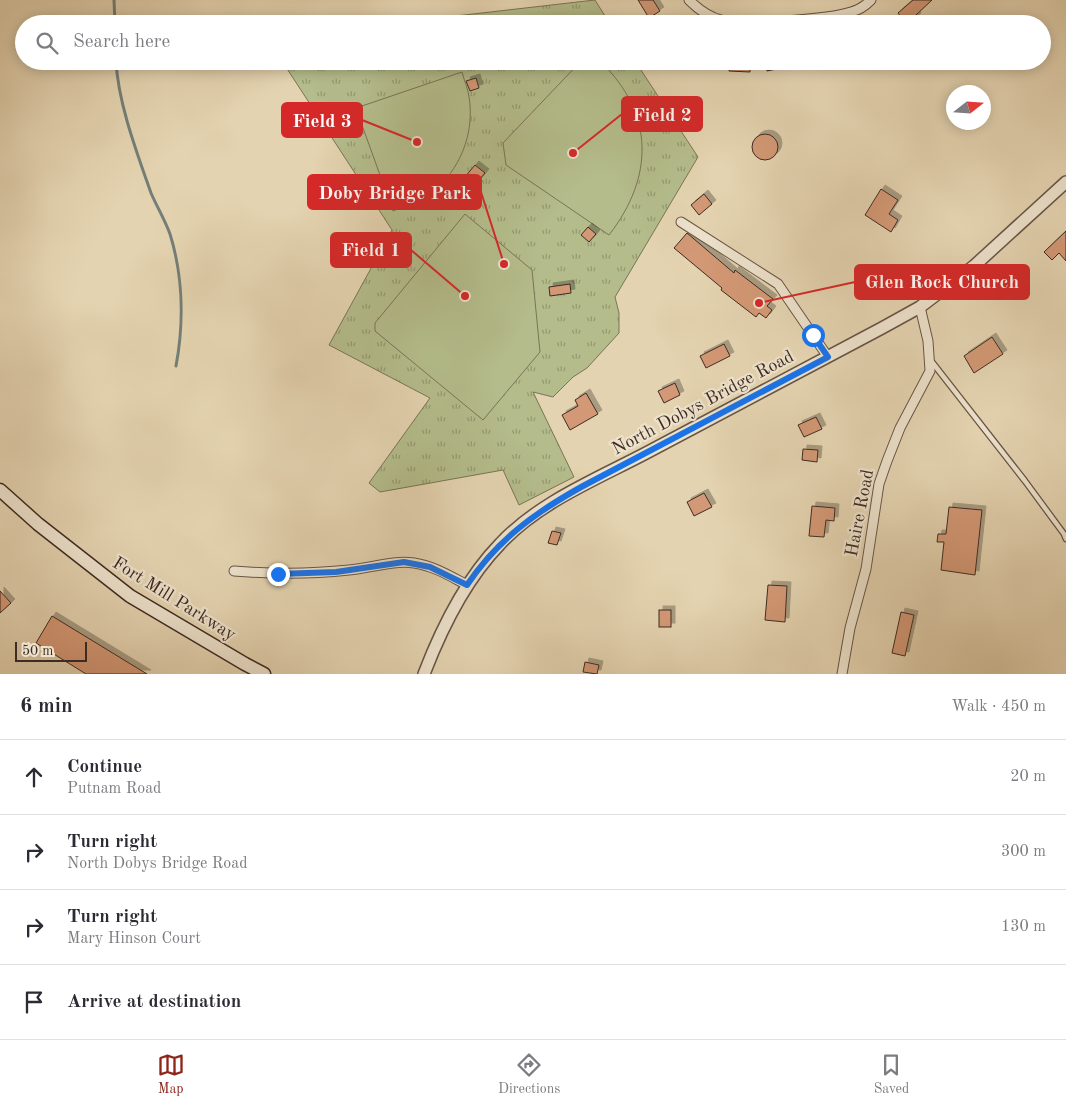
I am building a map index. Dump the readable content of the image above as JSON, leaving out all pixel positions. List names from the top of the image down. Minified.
{"streets":{"main road":["Fort Mill Parkway"],"street":["North Dobys Bridge Road","Haire Road"]},"crossings":[["North Dobys Bridge Road","Haire Road"]],"places":["Field 3","Field 2","Doby Bridge Park","Field 1","Glen Rock Church"],"scale_bar":"50 m","north":"right","page":{"search":"Search here","scale":"50 m","heading":["6 min","Walk · 450 m"],"list":[["Continue","Putnam Road","20 m"],["Turn right","North Dobys Bridge Road","300 m"],["Turn right","Mary Hinson Court","130 m"],"Arrive at destination"],"nav":["Map","Directions","Saved"]}}
